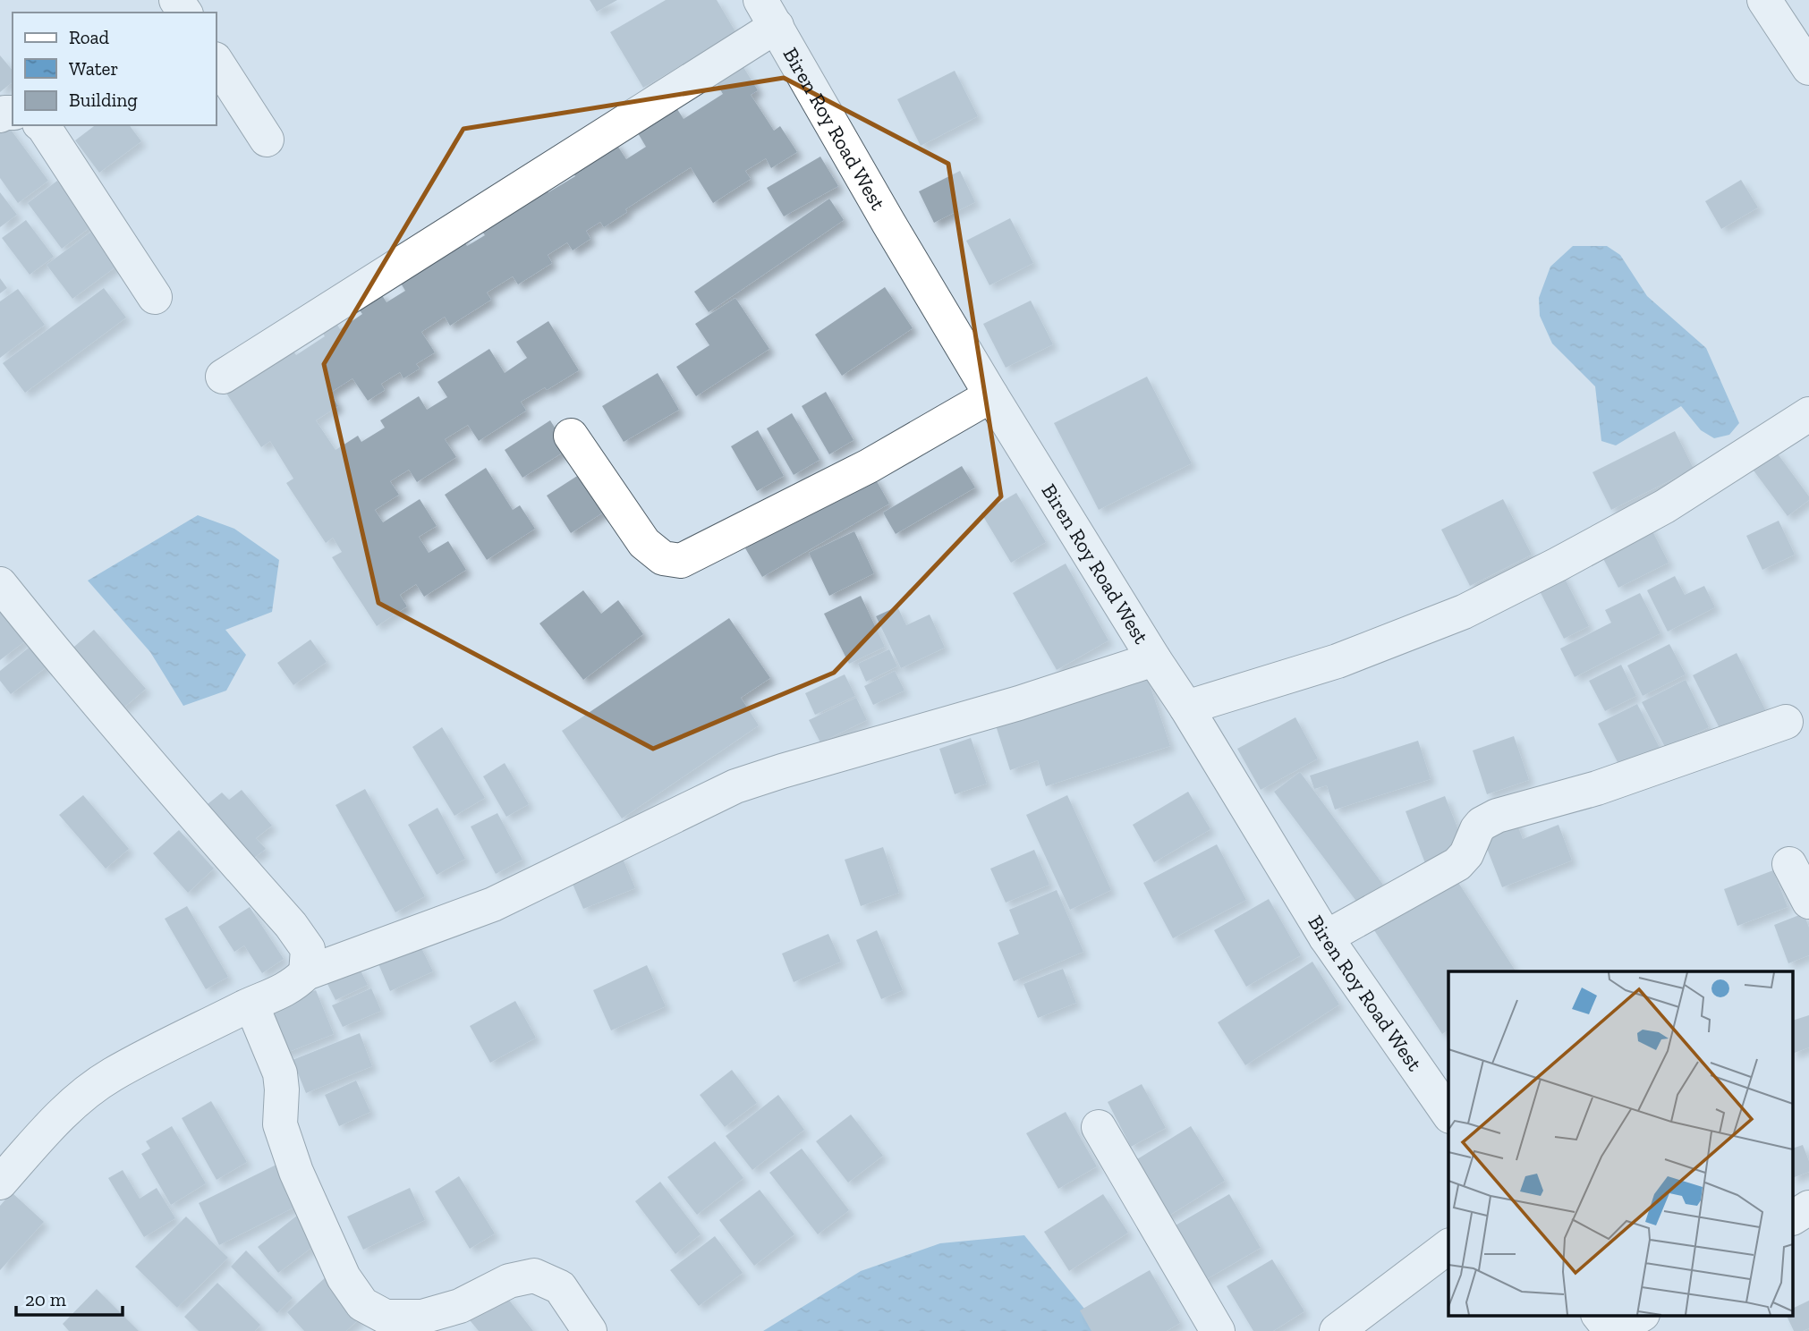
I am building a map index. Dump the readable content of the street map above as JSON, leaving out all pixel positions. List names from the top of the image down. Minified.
{"streets":{"street":["Biren Roy Road West"]},"legend":["Road","Water","Building"],"scale_bar":"20 m"}
